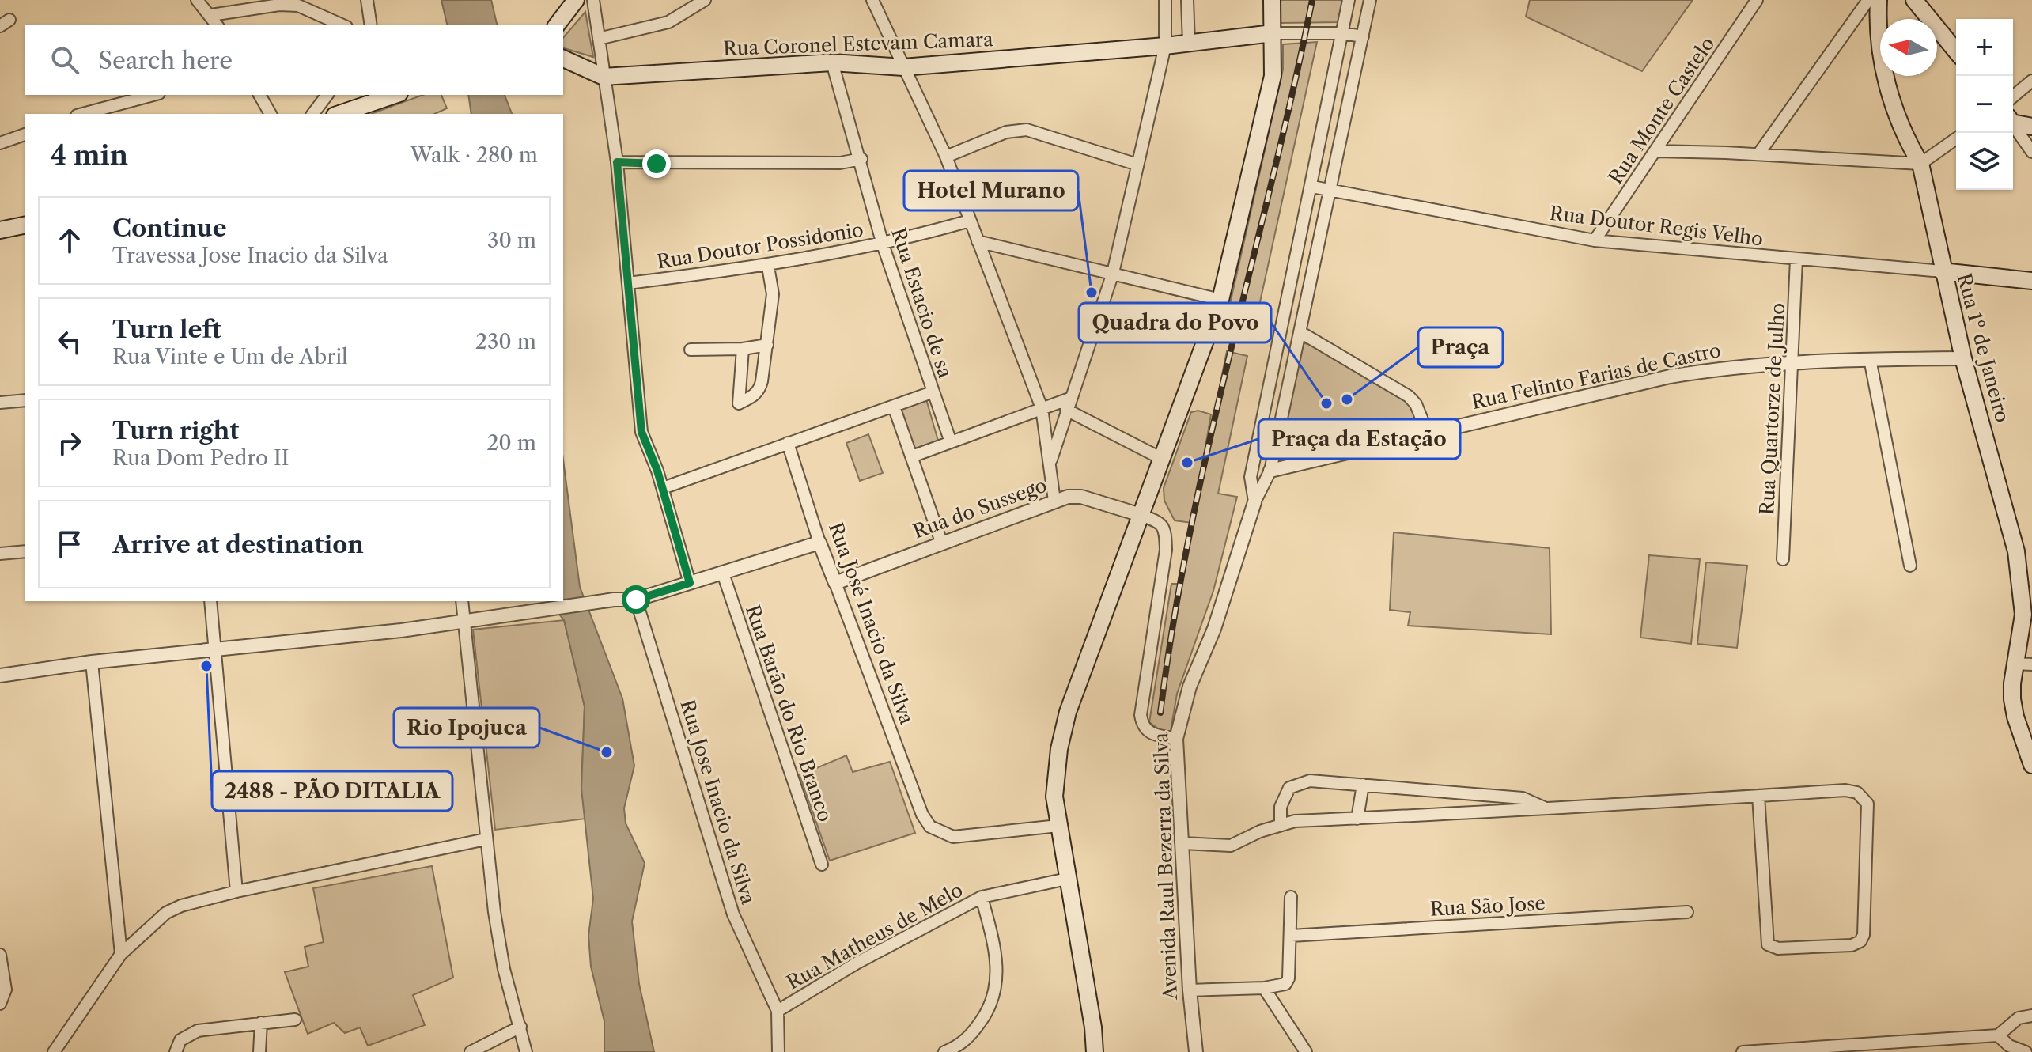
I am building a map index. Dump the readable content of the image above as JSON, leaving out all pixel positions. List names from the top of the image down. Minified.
{"streets":{"main road":["Rua Coronel Estevam Camara","Rua 1º de Janeiro"],"street":["Rua Monte Castelo","Rua Doutor Regis Velho","Rua Doutor Possidonio","Rua Estacio de sa","Rua Felinto Farias de Castro","Rua Quartorze de Julho","Rua do Sussego","Rua José Inacio da Silva","Rua Barão do Rio Branco","Rua Jose Inacio da Silva","Avenida Raul Bezerra da Silva","Rua São Jose","Rua Matheus de Melo"]},"crossings":[["Rua Coronel Estevam Camara","Rua Estacio de sa"],["Rua Monte Castelo","Rua Doutor Regis Velho"],["Rua Doutor Regis Velho","Rua 1º de Janeiro"],["Rua Doutor Regis Velho","Rua Quartorze de Julho"],["Rua Doutor Regis Velho","Avenida Raul Bezerra da Silva"],["Rua Doutor Possidonio","Rua Estacio de sa"],["Rua 1º de Janeiro","Rua Felinto Farias de Castro"],["Rua Felinto Farias de Castro","Rua Quartorze de Julho"],["Rua Felinto Farias de Castro","Avenida Raul Bezerra da Silva"],["Rua do Sussego","Rua José Inacio da Silva"],["Rua Jose Inacio da Silva","Rua Matheus de Melo"]],"places":["Hotel Murano","Praça","Quadra do Povo","Praça da Estação","2488 - PÃO DITALIA","Rio Ipojuca"],"north":"left","page":{"map_buttons":["+","−"],"search":"Search here","heading":["4 min","Walk · 280 m"],"list":[["Continue","Travessa Jose Inacio da Silva","30 m"],["Turn left","Rua Vinte e Um de Abril","230 m"],["Turn right","Rua Dom Pedro II","20 m"],"Arrive at destination"]}}
